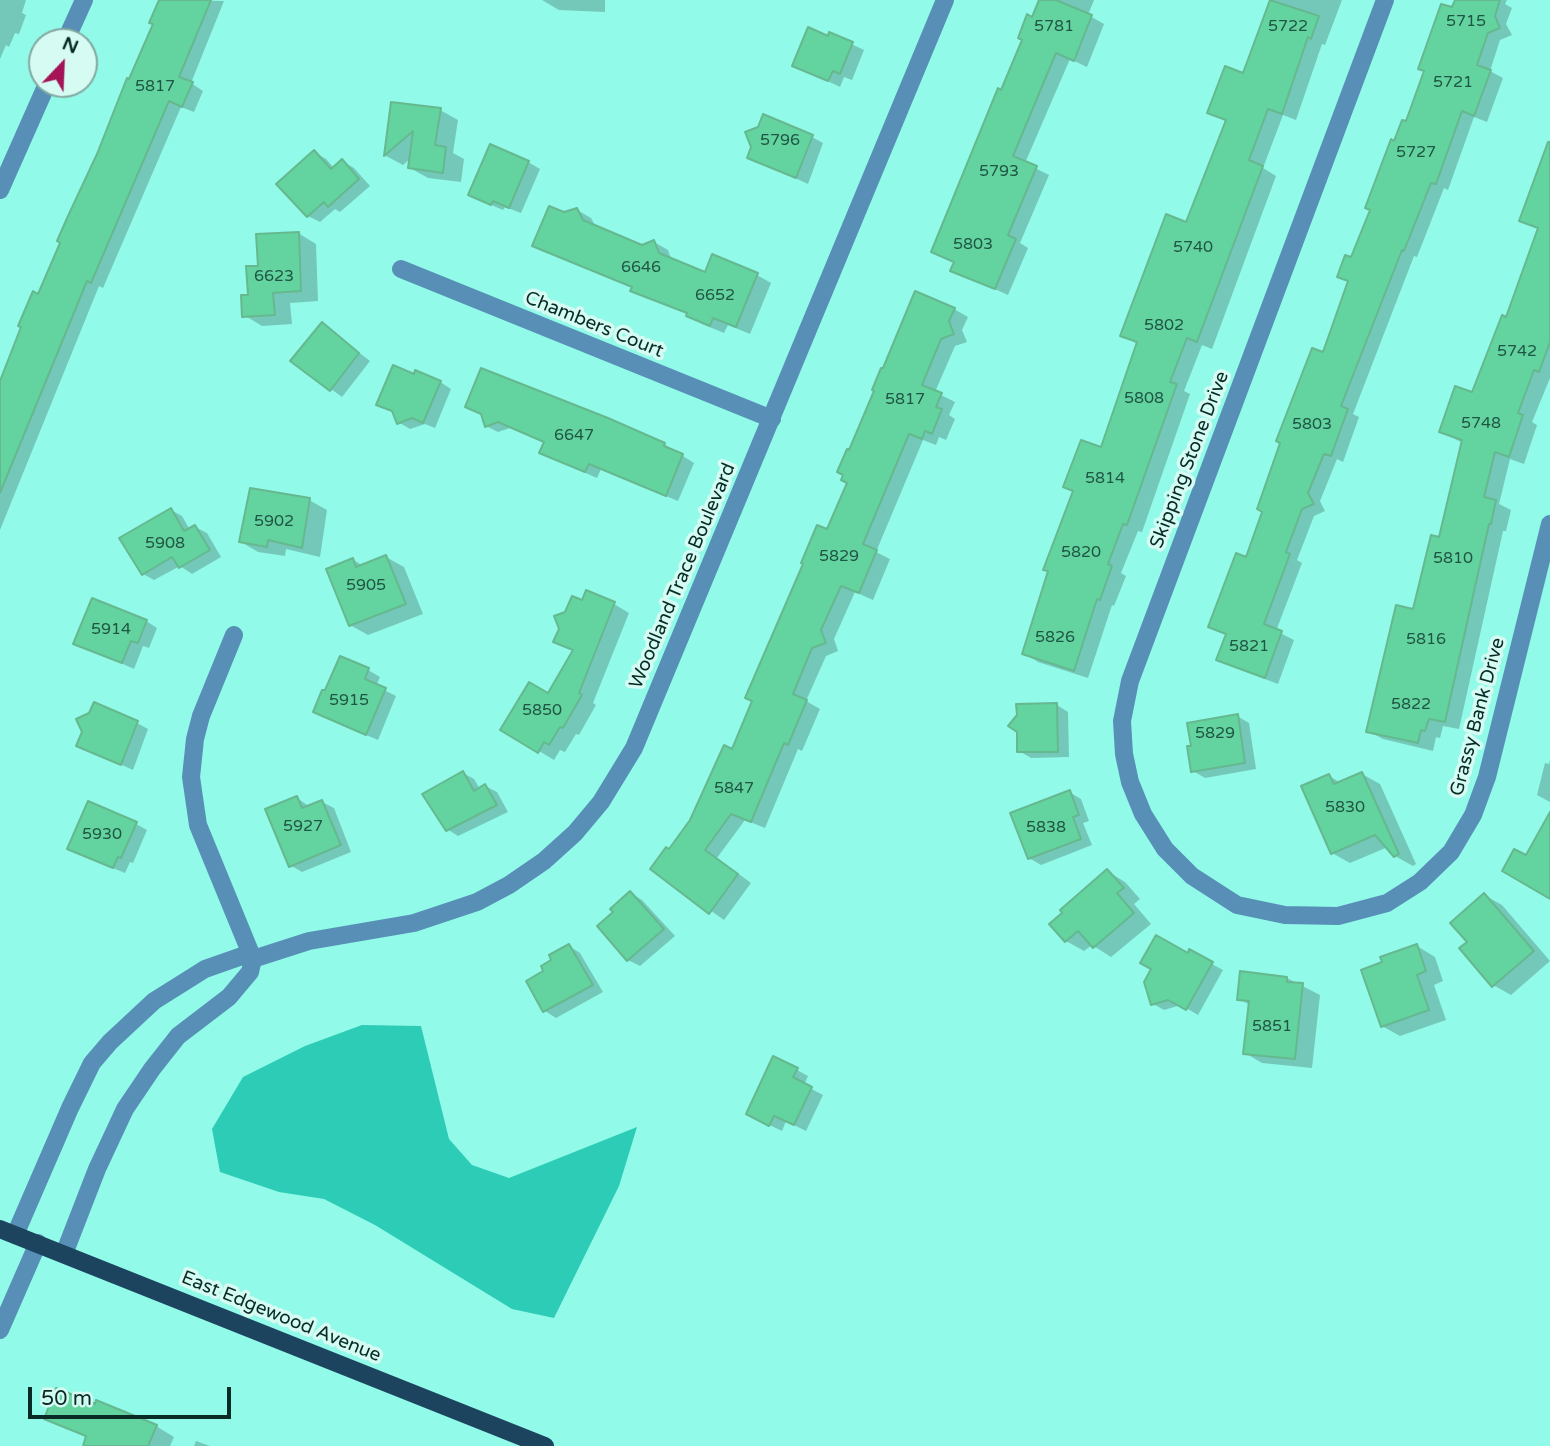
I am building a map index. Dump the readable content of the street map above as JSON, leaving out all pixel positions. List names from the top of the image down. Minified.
{"streets":{"main road":["East Edgewood Avenue"],"street":["Chambers Court","Skipping Stone Drive","Woodland Trace Boulevard","Grassy Bank Drive"]},"crossings":[["Chambers Court","Woodland Trace Boulevard"],["Skipping Stone Drive","Grassy Bank Drive"],["Woodland Trace Boulevard","East Edgewood Avenue"]],"house_numbers":["5715","5781","5722","5721","5817","5796","5727","5793","5803","5740","6646","6623","6652","5802","5742","5808","5817","5748","5803","6647","5814","5902","5908","5820","5829","5810","5905","5914","5826","5816","5821","5915","5822","5850","5829","5847","5830","5927","5838","5930","5851"],"scale_bar":"50 m","north":"top right"}
